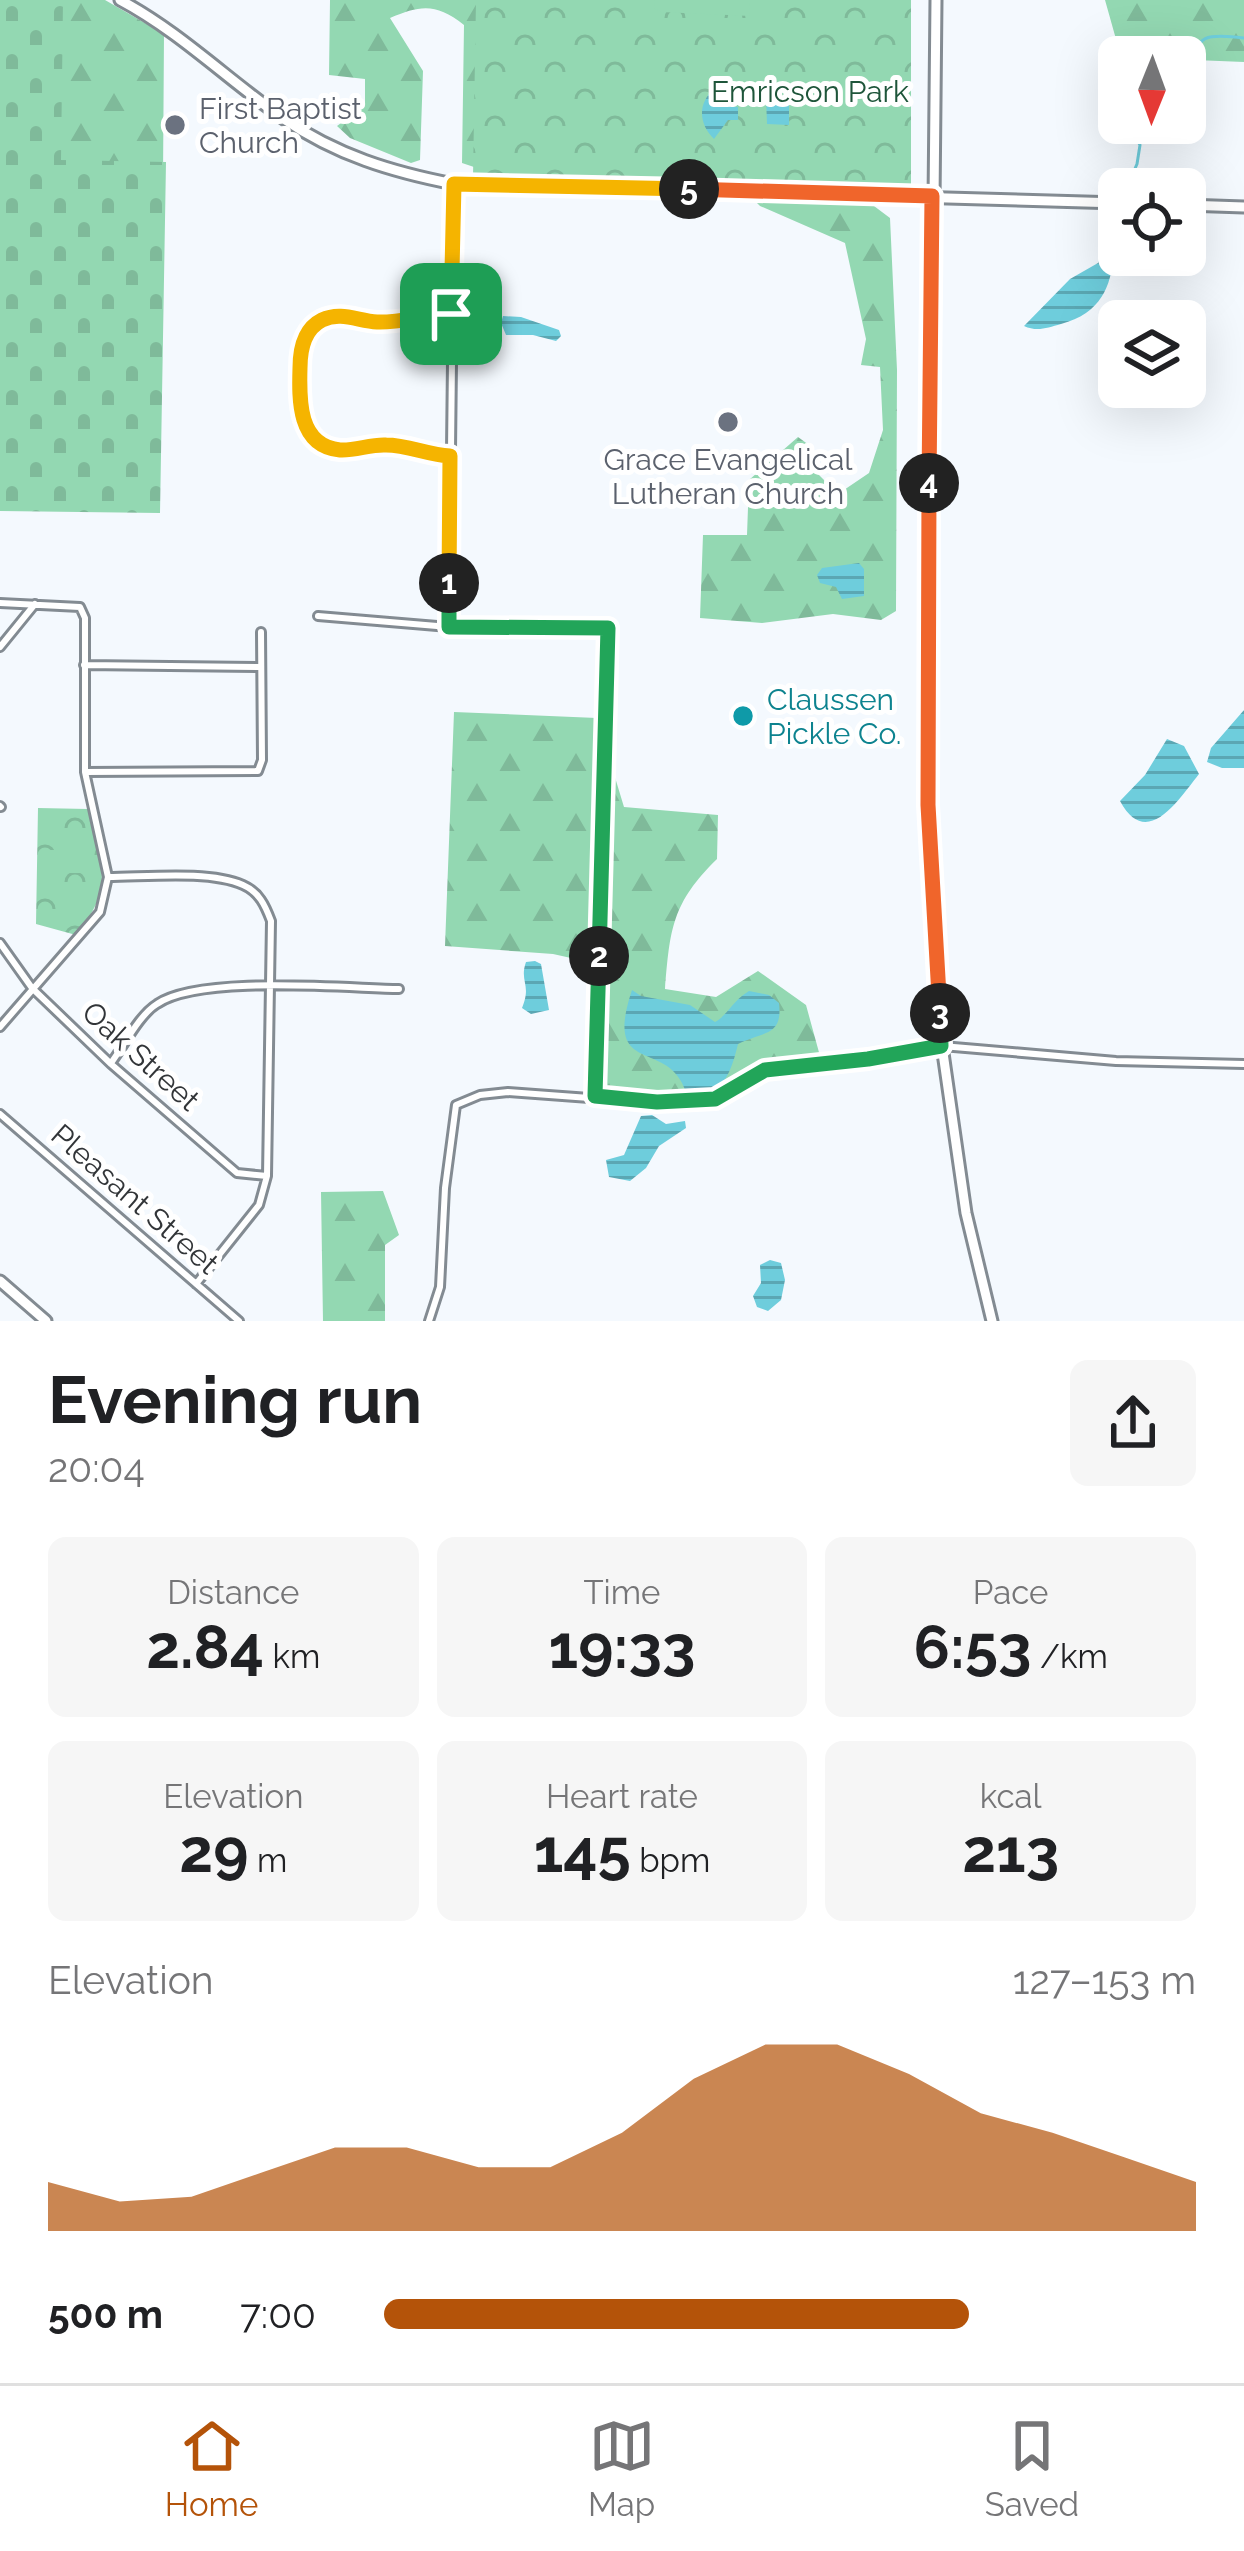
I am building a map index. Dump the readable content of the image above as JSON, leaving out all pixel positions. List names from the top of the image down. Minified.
{"streets":{"street":["Oak Street","Pleasant Street"]},"parks":["Emricson Park"],"places":["First Baptist Church","Grace Evangelical Lutheran Church","Claussen Pickle Co."],"north":"bottom","page":{"pins":["5","4","1","2","3"],"heading":["Evening run","20:04"],"stats":[["Distance","2.84 km"],["Time","19:33"],["Pace","6:53 /km"],["Elevation","29 m"],["Heart rate","145 bpm"],["kcal","213"]],"chart":["Elevation","127–153 m"],"list":[{"name":"500 m","note":"7:00"}],"tabs":["Home","Map","Saved"]}}
